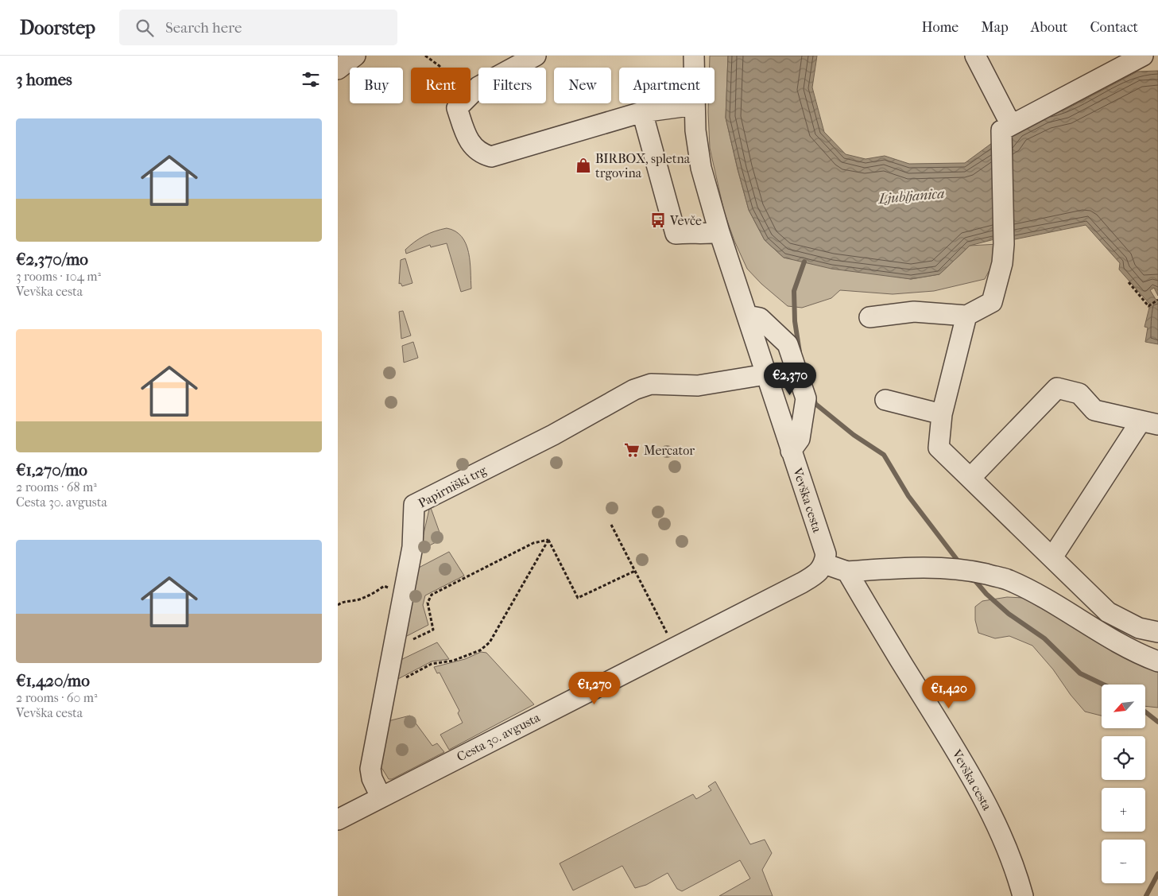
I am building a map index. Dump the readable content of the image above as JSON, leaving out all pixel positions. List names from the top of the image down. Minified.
{"streets":{"street":["Papirniški trg","Vevška cesta","Cesta 30. avgusta"]},"crossings":[["Papirniški trg","Vevška cesta"],["Papirniški trg","Cesta 30. avgusta"],["Vevška cesta","Cesta 30. avgusta"]],"water":["Ljubljanica"],"places":{"shop":["BIRBOX, spletna trgovina"],"bus stop":["Vevče"],"supermarket":["Mercator"]},"north":"bottom left","page":{"header":"Doorstep","search":"Search here","nav":["Home","Map","About","Contact"],"heading":"3 homes","chip":["Buy","Rent","Filters","New","Apartment"],"list":[{"name":"€2,370/mo","note":"3 rooms · 104 m² · Vevška cesta"},{"name":"€1,270/mo","note":"2 rooms · 68 m² · Cesta 30. avgusta"},{"name":"€1,420/mo","note":"2 rooms · 60 m² · Vevška cesta"}],"price":["€2,370","€1,270","€1,420"],"map_buttons":["+","−"]}}
